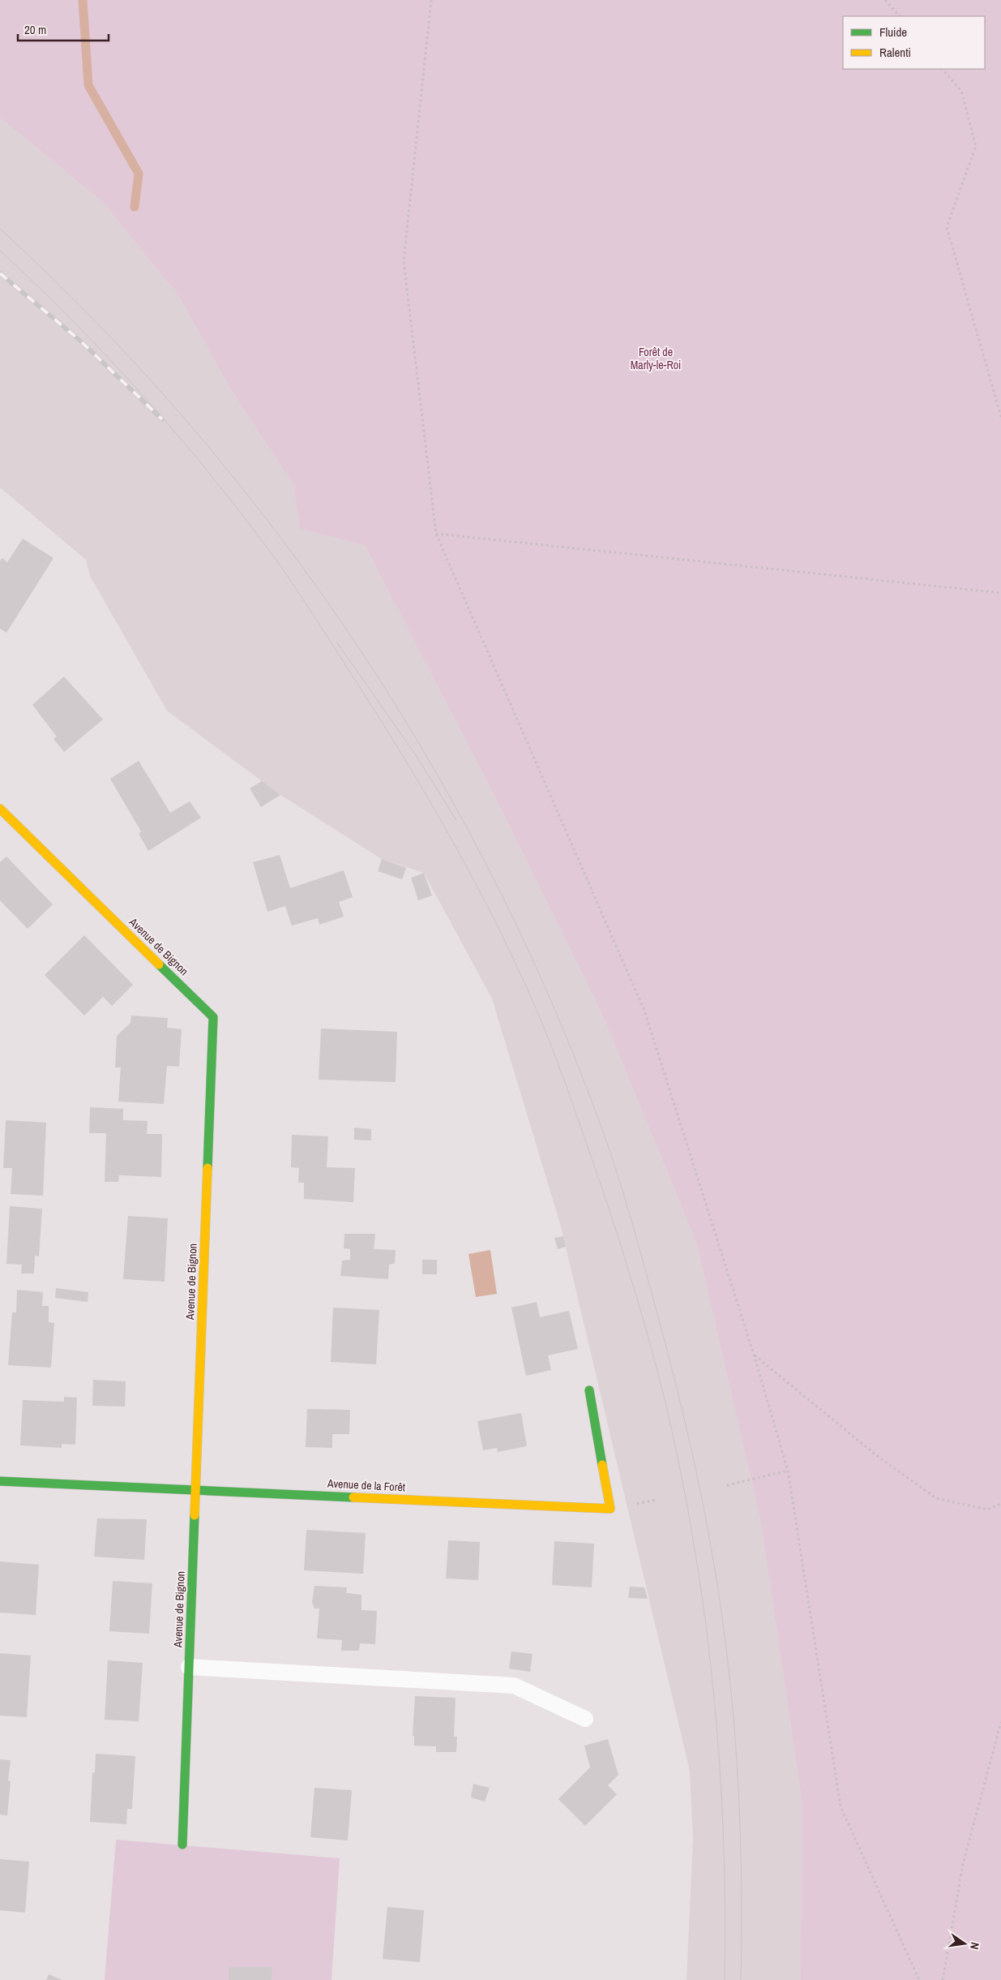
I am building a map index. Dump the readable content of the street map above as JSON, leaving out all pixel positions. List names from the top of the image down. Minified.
{"streets":{"street":["Avenue de Bignon","Avenue de la Forêt"]},"crossings":[["Avenue de Bignon","Avenue de la Forêt"]],"parks":["Forêt de Marly-le-Roi"],"legend":["Fluide","Ralenti"],"scale_bar":"20 m","north":"right"}
